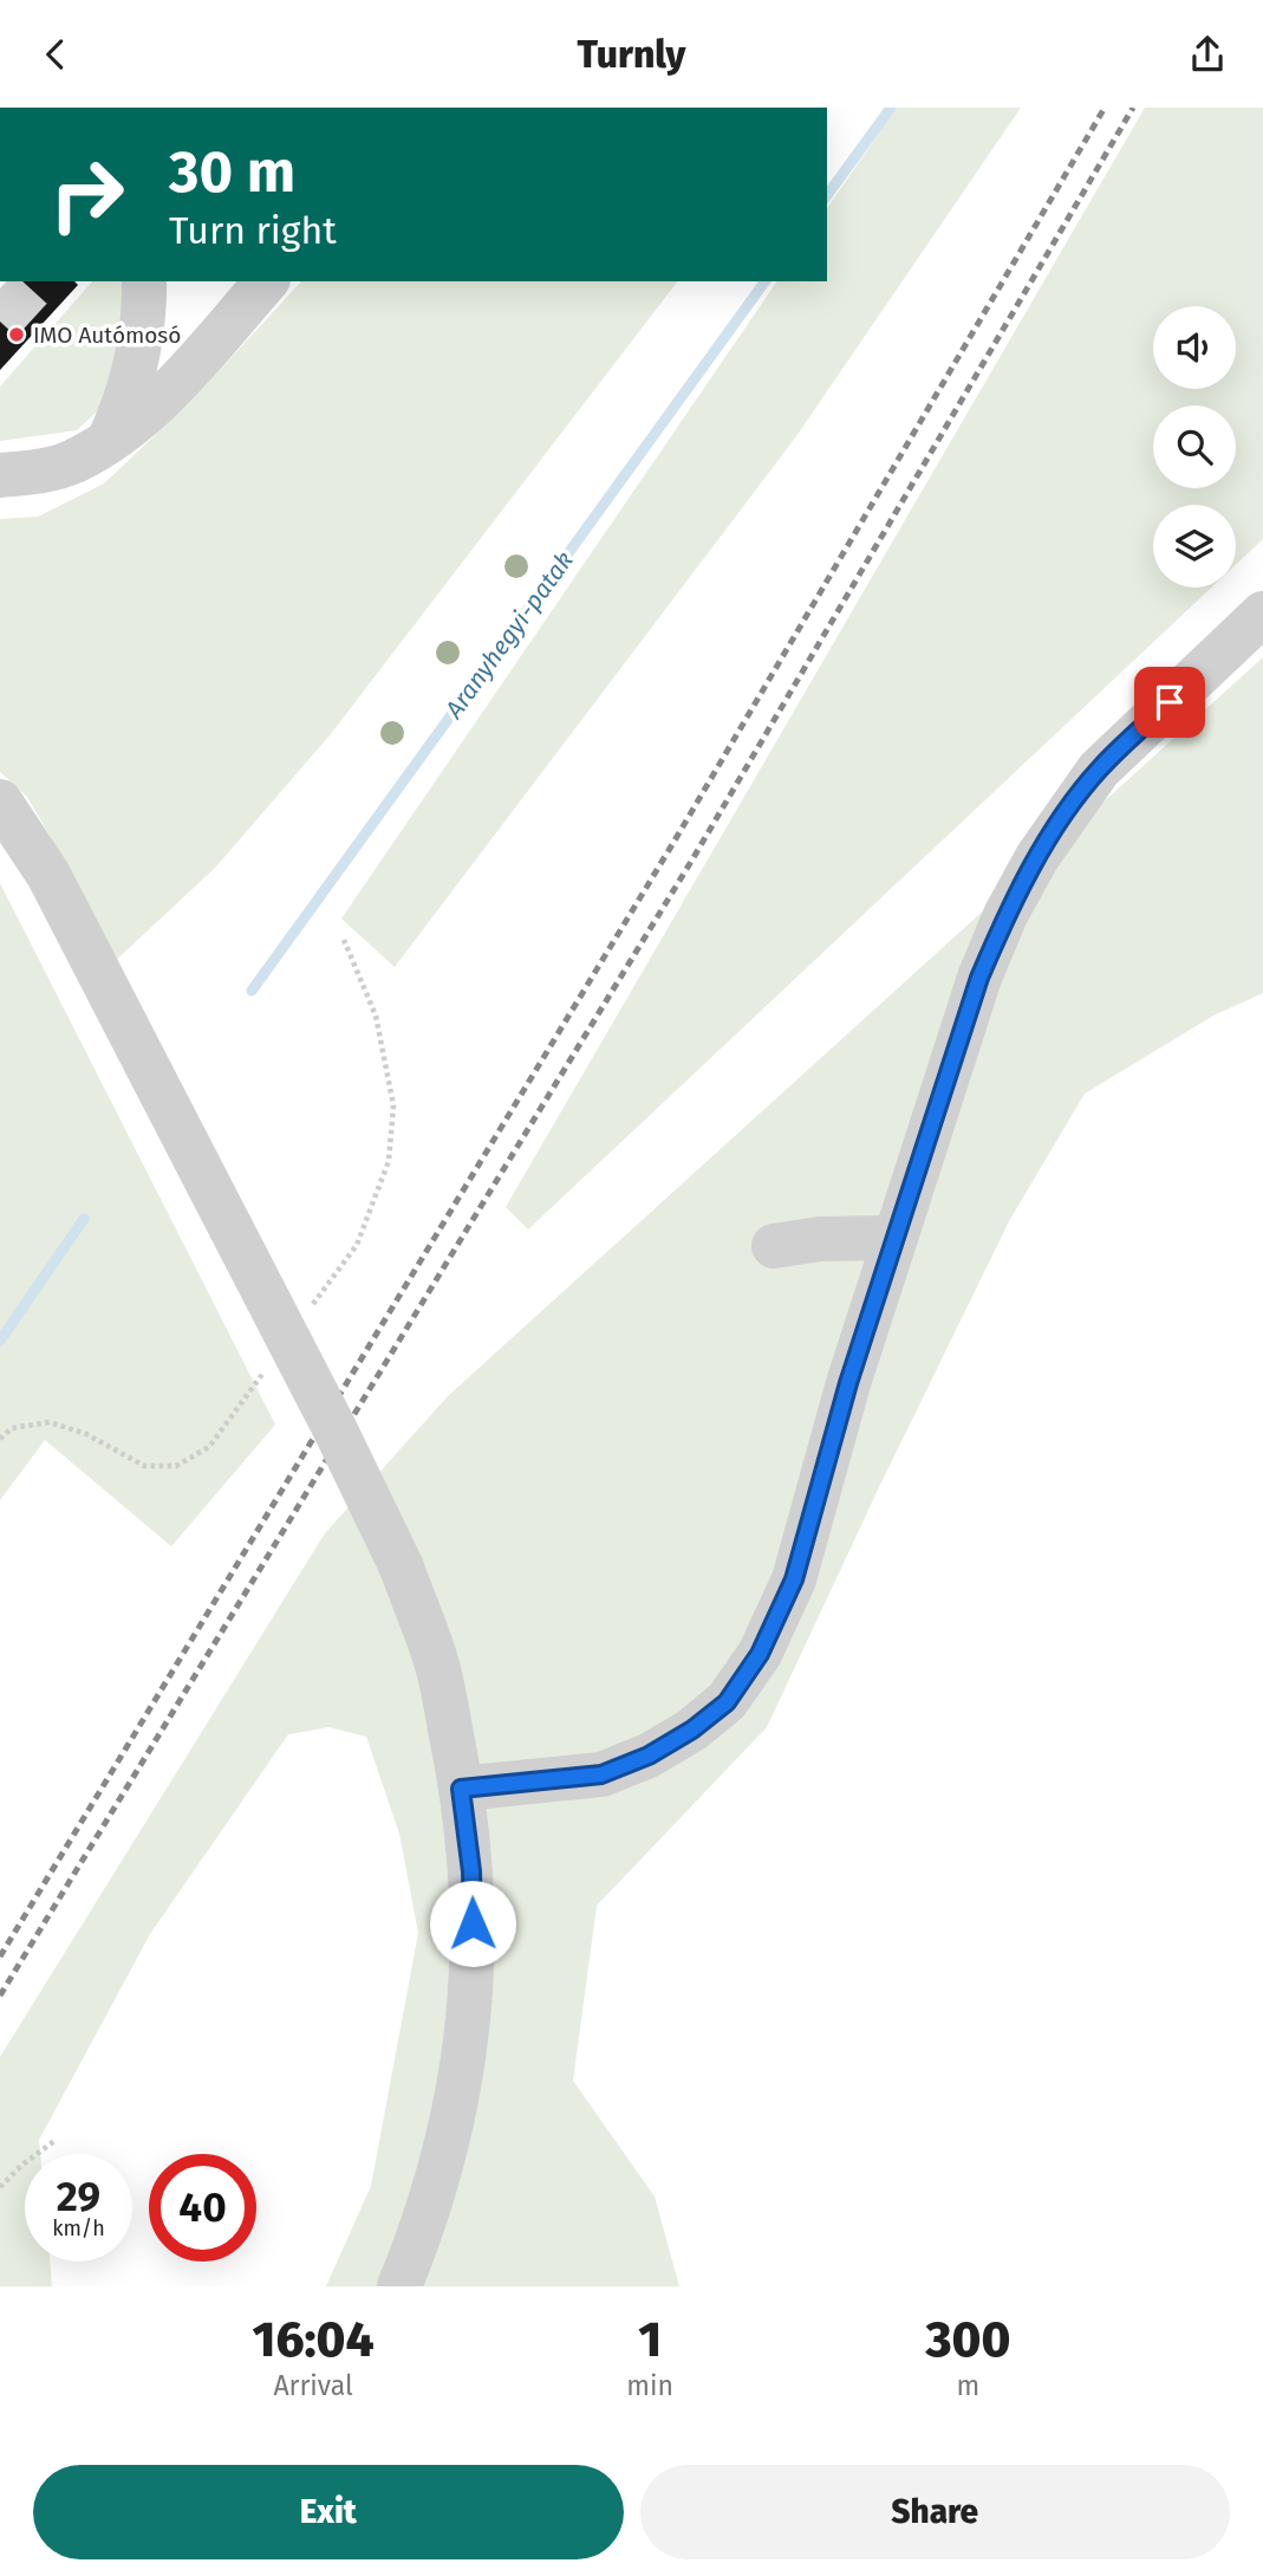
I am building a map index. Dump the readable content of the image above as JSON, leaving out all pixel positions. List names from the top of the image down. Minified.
{"water":["Aranyhegyi-patak"],"places":["IMO Autómosó"],"page":{"header":"Turnly","turn":["30 m","Turn right"],"speed":"29 km/h","limit":"40","eta":["16:04","Arrival","1","min","300","m"],"buttons":["Exit","Share"]}}
